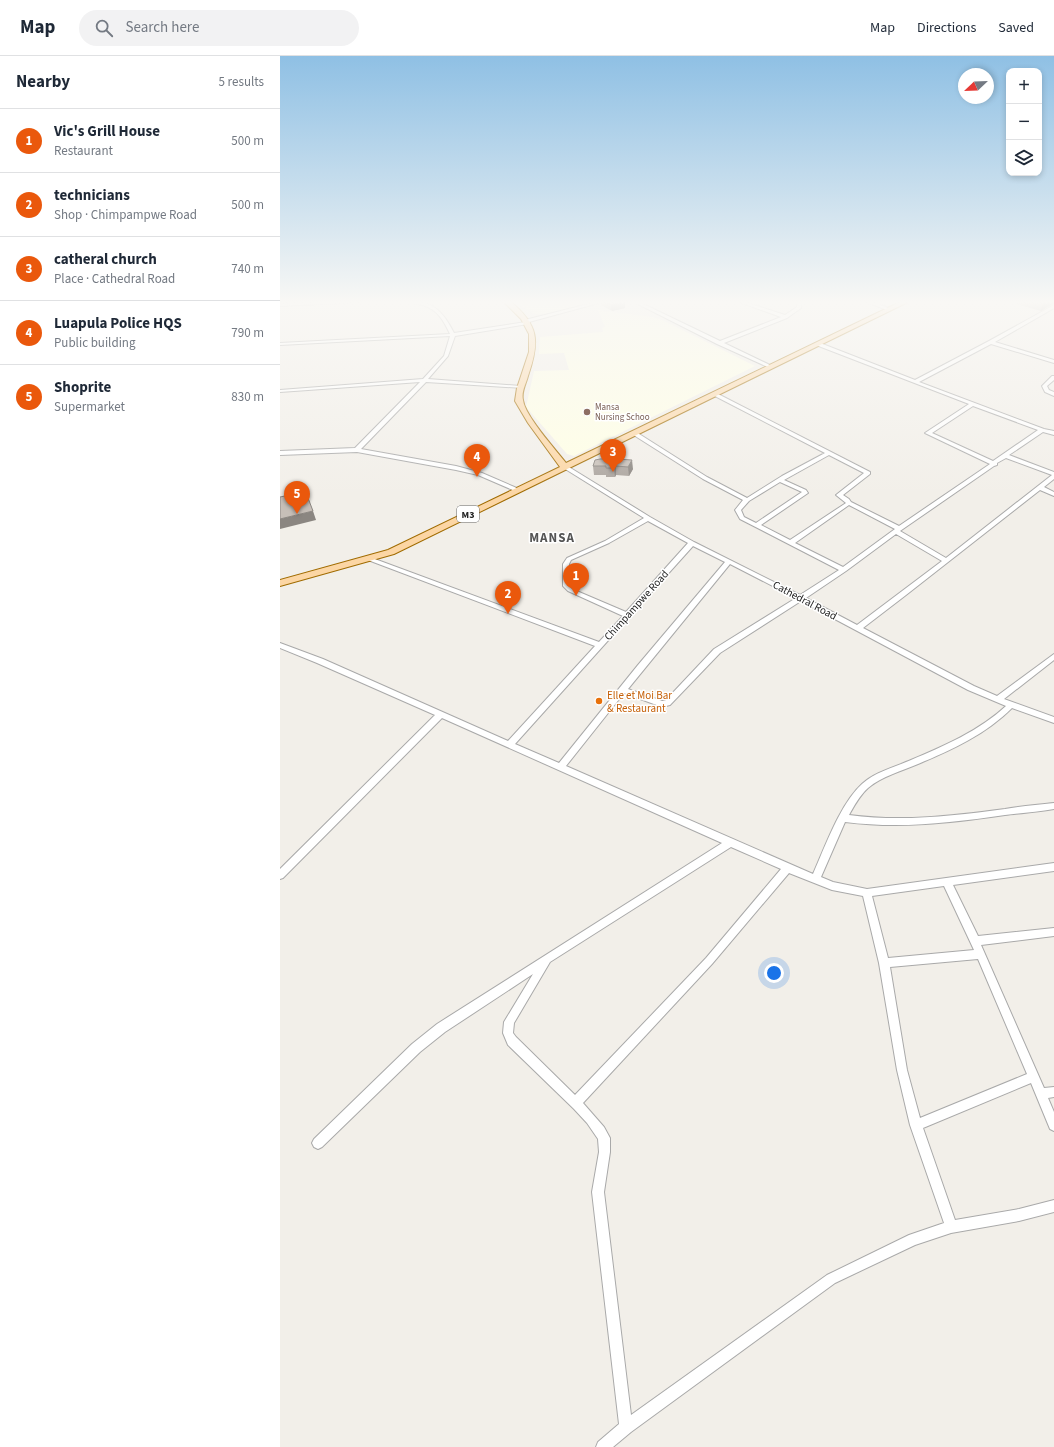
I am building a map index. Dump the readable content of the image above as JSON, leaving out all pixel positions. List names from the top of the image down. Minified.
{"streets":{"main road":["M3"],"street":["Cathedral Road","Chimpampwe Road"]},"crossings":[["M3","Cathedral Road"],["M3","Chimpampwe Road"],["Cathedral Road","Chimpampwe Road"]],"districts":["MANSA"],"places":["Mansa Nursing Schoo","Elle et Moi Bar & Restaurant"],"north":"bottom left","page":{"header":"Map","search":"Search here","nav":["Map","Directions","Saved"],"heading":["Nearby","5 results"],"map_buttons":["+","−"],"list":[{"mark":"1","name":"Vic's Grill House","note":"Restaurant","value":"500 m"},{"mark":"2","name":"technicians","note":"Shop · Chimpampwe Road","value":"500 m"},{"mark":"3","name":"catheral church","note":"Place · Cathedral Road","value":"740 m"},{"mark":"4","name":"Luapula Police HQS","note":"Public building","value":"790 m"},{"mark":"5","name":"Shoprite","note":"Supermarket","value":"830 m"}],"pins":["3","4","5","1","2"]}}
